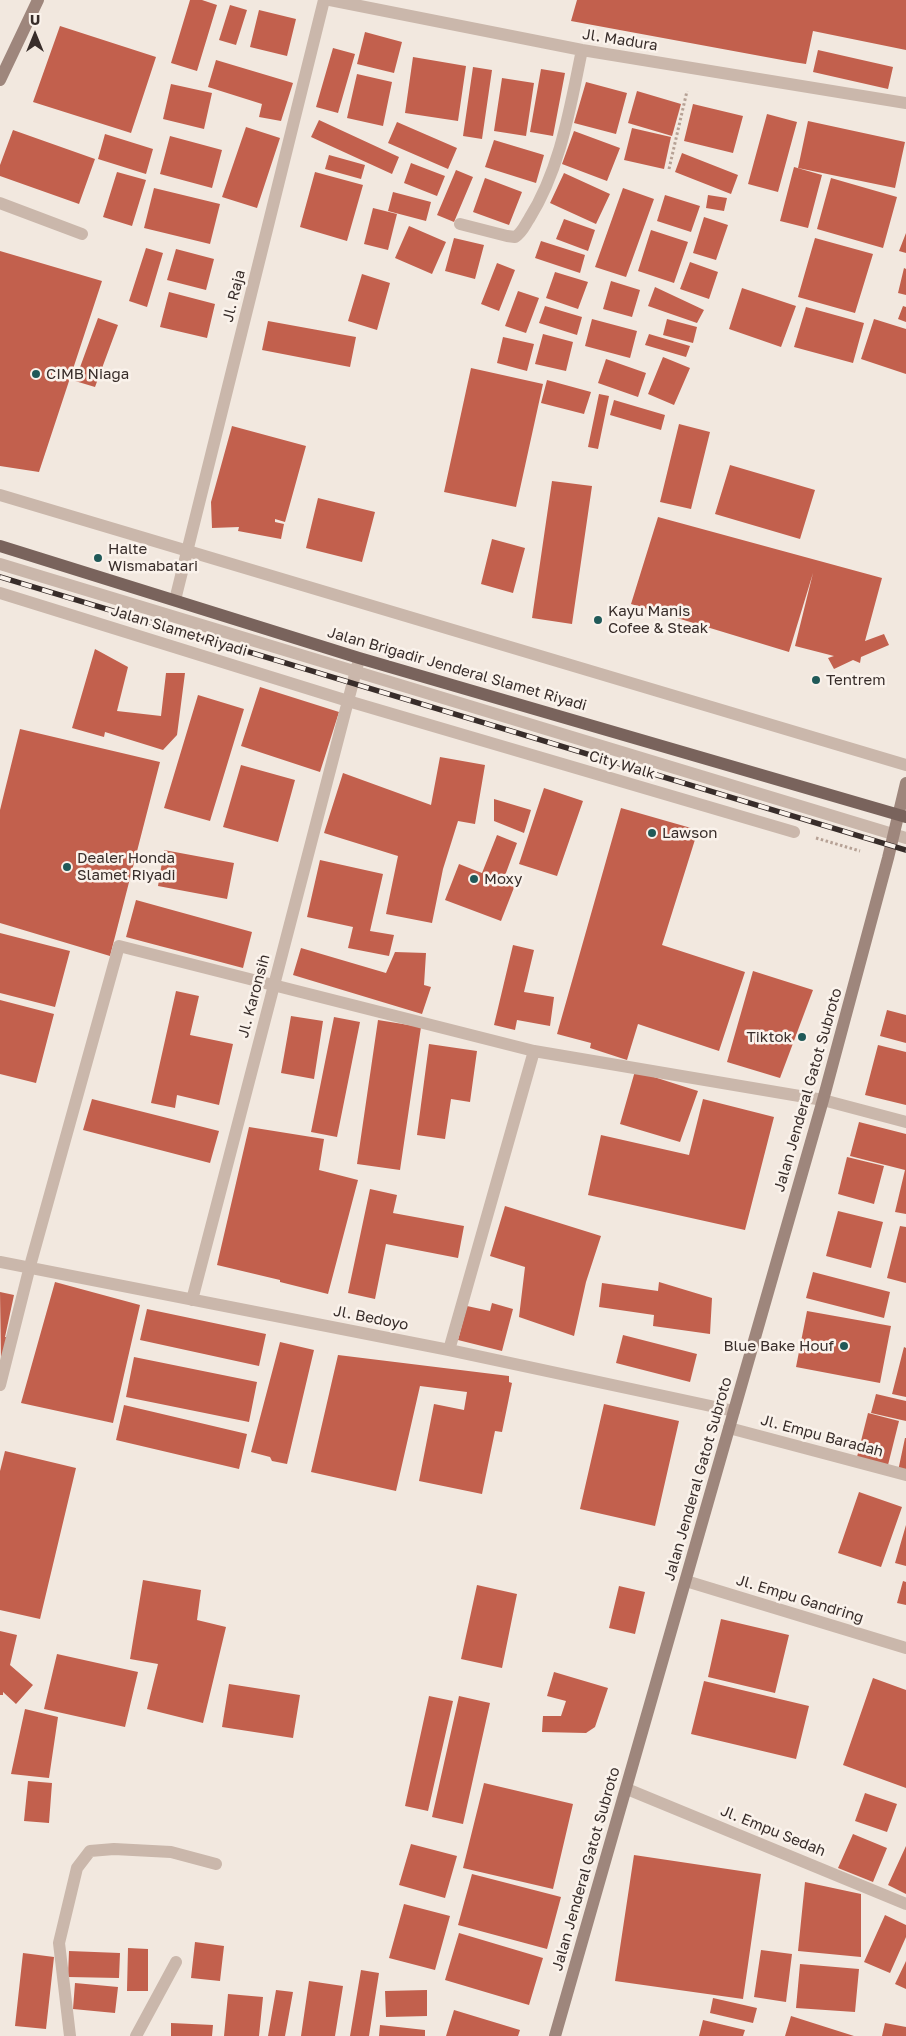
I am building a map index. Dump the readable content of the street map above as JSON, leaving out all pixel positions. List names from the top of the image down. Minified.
{"streets":{"main road":["Jalan Brigadir Jenderal Slamet Riyadi","Jalan Jenderal Gatot Subroto"],"street":["Jl. Madura","Jl. Raja","Jalan Slamet Riyadi","City Walk","Jl. Karonsih","Jl. Bedoyo","Jl. Empu Baradah","Jl. Empu Gandring","Jl. Empu Sedah"]},"crossings":[["Jl. Raja","Jalan Brigadir Jenderal Slamet Riyadi"],["Jalan Slamet Riyadi","City Walk"],["Jalan Slamet Riyadi","Jl. Karonsih"],["Jalan Brigadir Jenderal Slamet Riyadi","Jl. Karonsih"],["Jalan Brigadir Jenderal Slamet Riyadi","Jalan Jenderal Gatot Subroto"],["City Walk","Jl. Karonsih"],["Jl. Karonsih","Jl. Bedoyo"],["Jalan Jenderal Gatot Subroto","Jl. Bedoyo"],["Jalan Jenderal Gatot Subroto","Jl. Empu Baradah"],["Jalan Jenderal Gatot Subroto","Jl. Empu Gandring"],["Jalan Jenderal Gatot Subroto","Jl. Empu Sedah"]],"places":["CIMB Niaga","Halte Wismabatari","Kayu Manis Cofee & Steak","Tentrem","Lawson","Dealer Honda Slamet Riyadi","Moxy","Tiktok","Blue Bake Houf"],"north":"top"}
